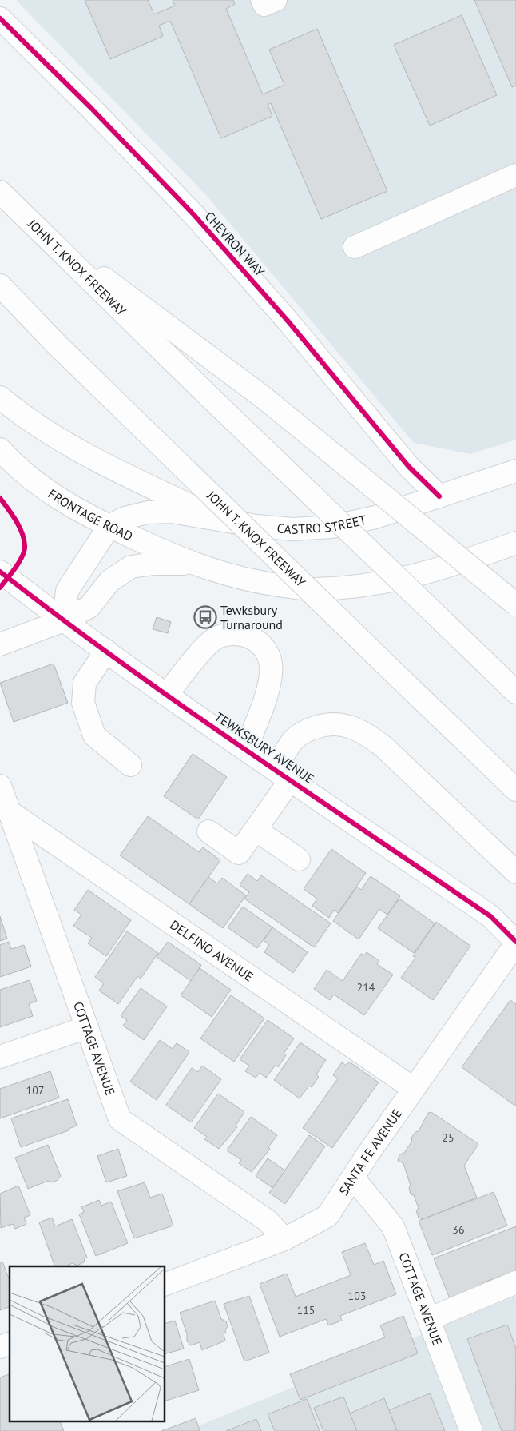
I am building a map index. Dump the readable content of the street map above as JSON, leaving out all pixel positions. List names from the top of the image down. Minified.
{"streets":{"main road":["CHEVRON WAY","JOHN T. KNOX FREEWAY","FRONTAGE ROAD","CASTRO STREET","TEWKSBURY AVENUE","DELFINO AVENUE","COTTAGE AVENUE","SANTA FE AVENUE"]},"crossings":[["CHEVRON WAY","CASTRO STREET"],["FRONTAGE ROAD","CASTRO STREET"],["TEWKSBURY AVENUE","SANTA FE AVENUE"],["DELFINO AVENUE","COTTAGE AVENUE"],["DELFINO AVENUE","SANTA FE AVENUE"],["COTTAGE AVENUE","SANTA FE AVENUE"]],"places":{"bus stop":["Tewksbury Turnaround"]},"house_numbers":["214","107","25","36","103","115"]}
